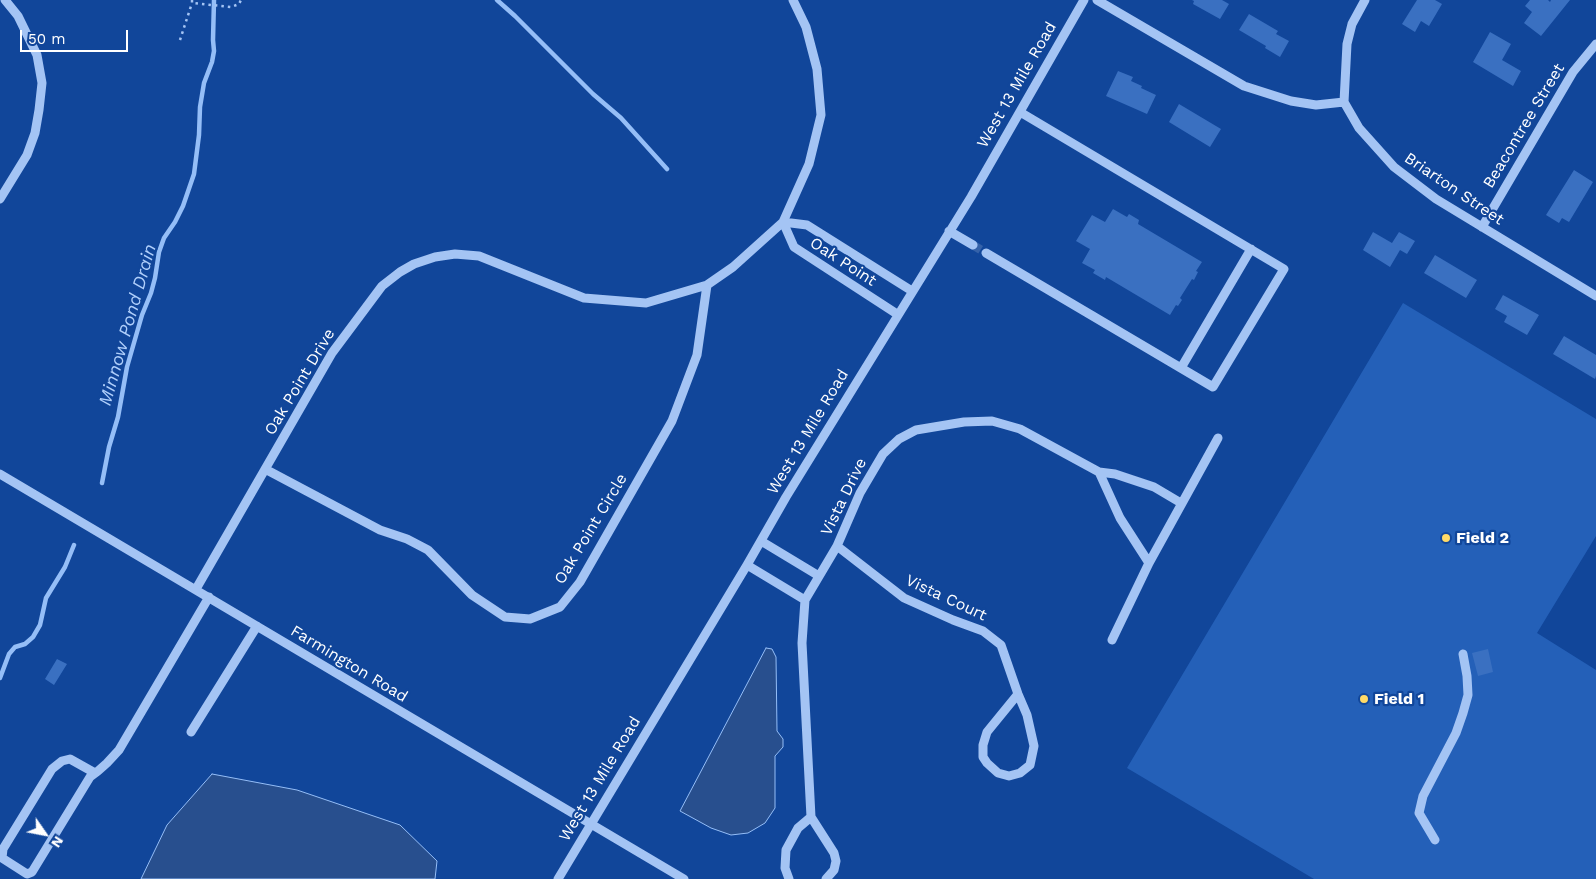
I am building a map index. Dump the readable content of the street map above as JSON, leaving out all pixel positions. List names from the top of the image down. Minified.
{"streets":{"street":["West 13 Mile Road","Beacontree Street","Briarton Street","Oak Point","Oak Point Drive","Vista Drive","Oak Point Circle","Vista Court","Farmington Road"]},"crossings":[["West 13 Mile Road","Oak Point"],["West 13 Mile Road","Farmington Road"],["Beacontree Street","Briarton Street"],["Oak Point","Oak Point Drive"],["Oak Point Drive","Oak Point Circle"],["Oak Point Drive","Farmington Road"],["Vista Drive","Vista Court"]],"water":["Minnow Pond Drain"],"places":["Field 2","Field 1"],"scale_bar":"50 m","north":"bottom right"}
